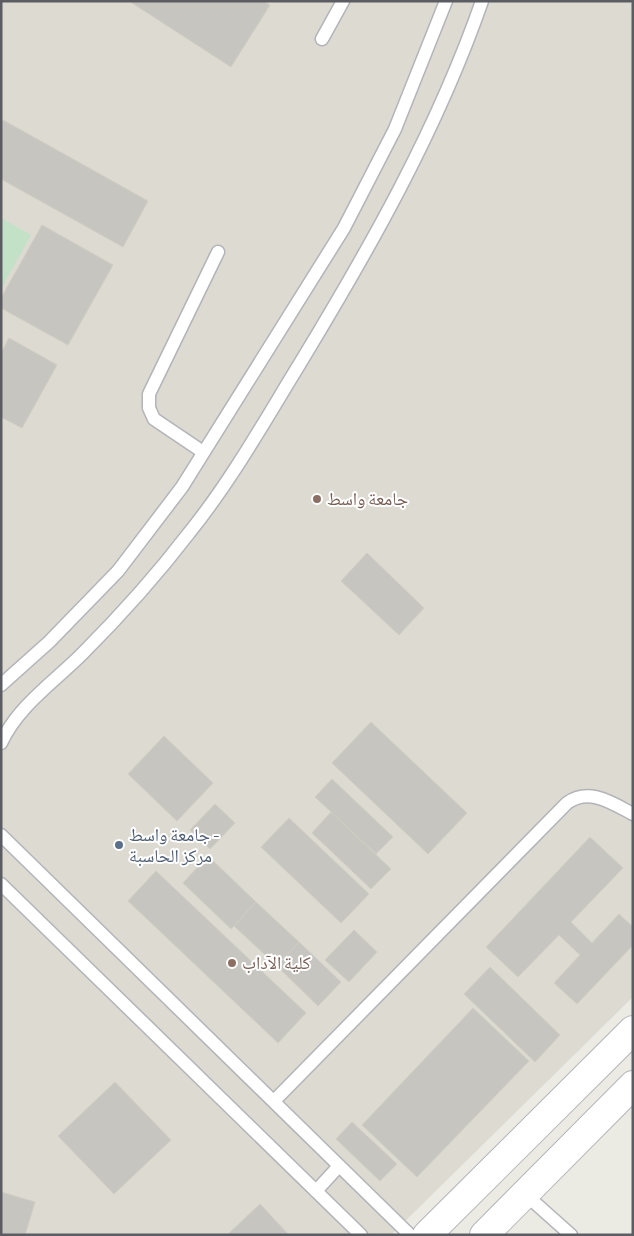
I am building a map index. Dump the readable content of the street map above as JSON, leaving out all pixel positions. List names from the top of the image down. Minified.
{"places":["جامعة واسط","جامعة واسط - مركز الحاسبة","كلية الآداب"]}
